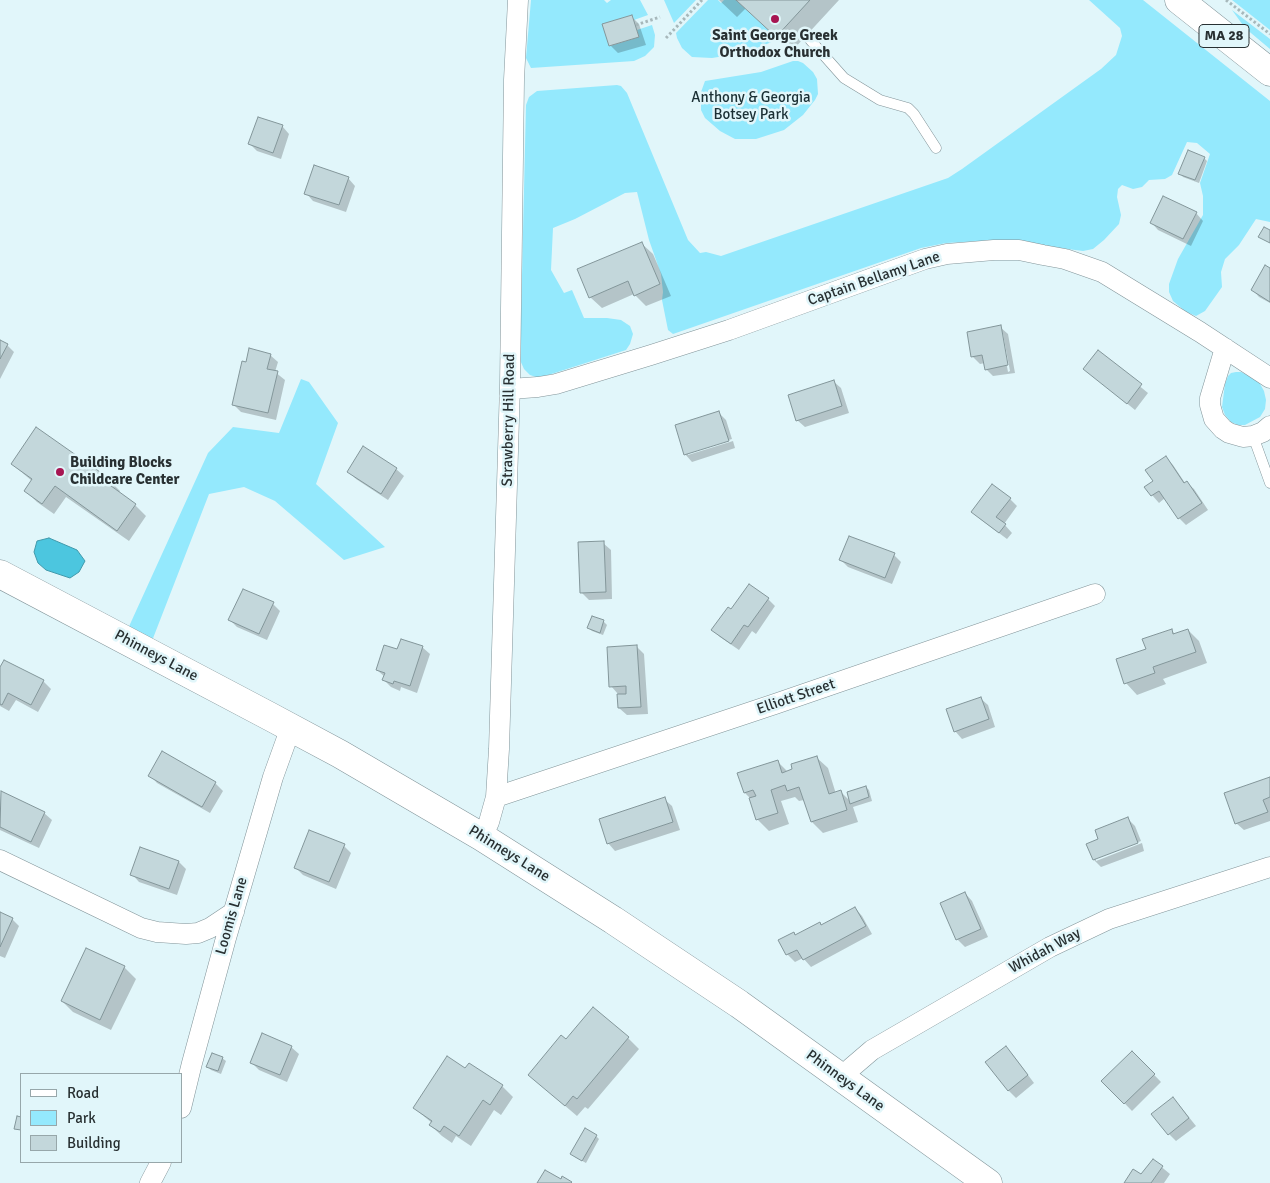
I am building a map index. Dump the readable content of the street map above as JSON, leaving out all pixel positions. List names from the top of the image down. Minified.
{"streets":{"main road":["MA 28","Phinneys Lane"],"street":["Captain Bellamy Lane","Strawberry Hill Road","Elliott Street","Loomis Lane","Whidah Way"]},"crossings":[["Captain Bellamy Lane","Strawberry Hill Road"],["Strawberry Hill Road","Phinneys Lane"],["Strawberry Hill Road","Elliott Street"],["Phinneys Lane","Loomis Lane"],["Phinneys Lane","Whidah Way"]],"parks":["Anthony & Georgia Botsey Park"],"places":["Saint George Greek Orthodox Church","Building Blocks Childcare Center"],"legend":["Road","Park","Building"]}
